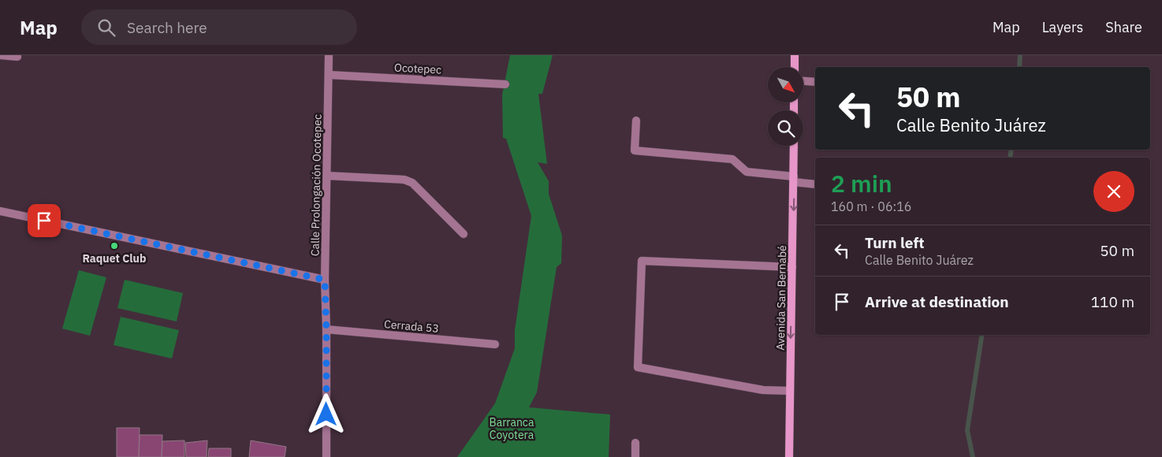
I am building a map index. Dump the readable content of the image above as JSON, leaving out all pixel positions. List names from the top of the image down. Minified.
{"streets":{"main road":["Avenida San Bernabé"],"street":["Ocotepec","Calle Prolongación Ocotepec","Cerrada 53"]},"crossings":[["Ocotepec","Calle Prolongación Ocotepec"],["Calle Prolongación Ocotepec","Cerrada 53"]],"one_way":["Avenida San Bernabé"],"parks":["Barranca Coyotera"],"places":["Raquet Club"],"north":"bottom right","page":{"header":"Map","search":"Search here","nav":["Map","Layers","Share"],"turn":["50 m","Calle Benito Juárez"],"heading":["2 min","160 m · 06:16"],"list":[{"name":"Turn left","note":"Calle Benito Juárez","value":"50 m"},{"name":"Arrive at destination","value":"110 m"}]}}
